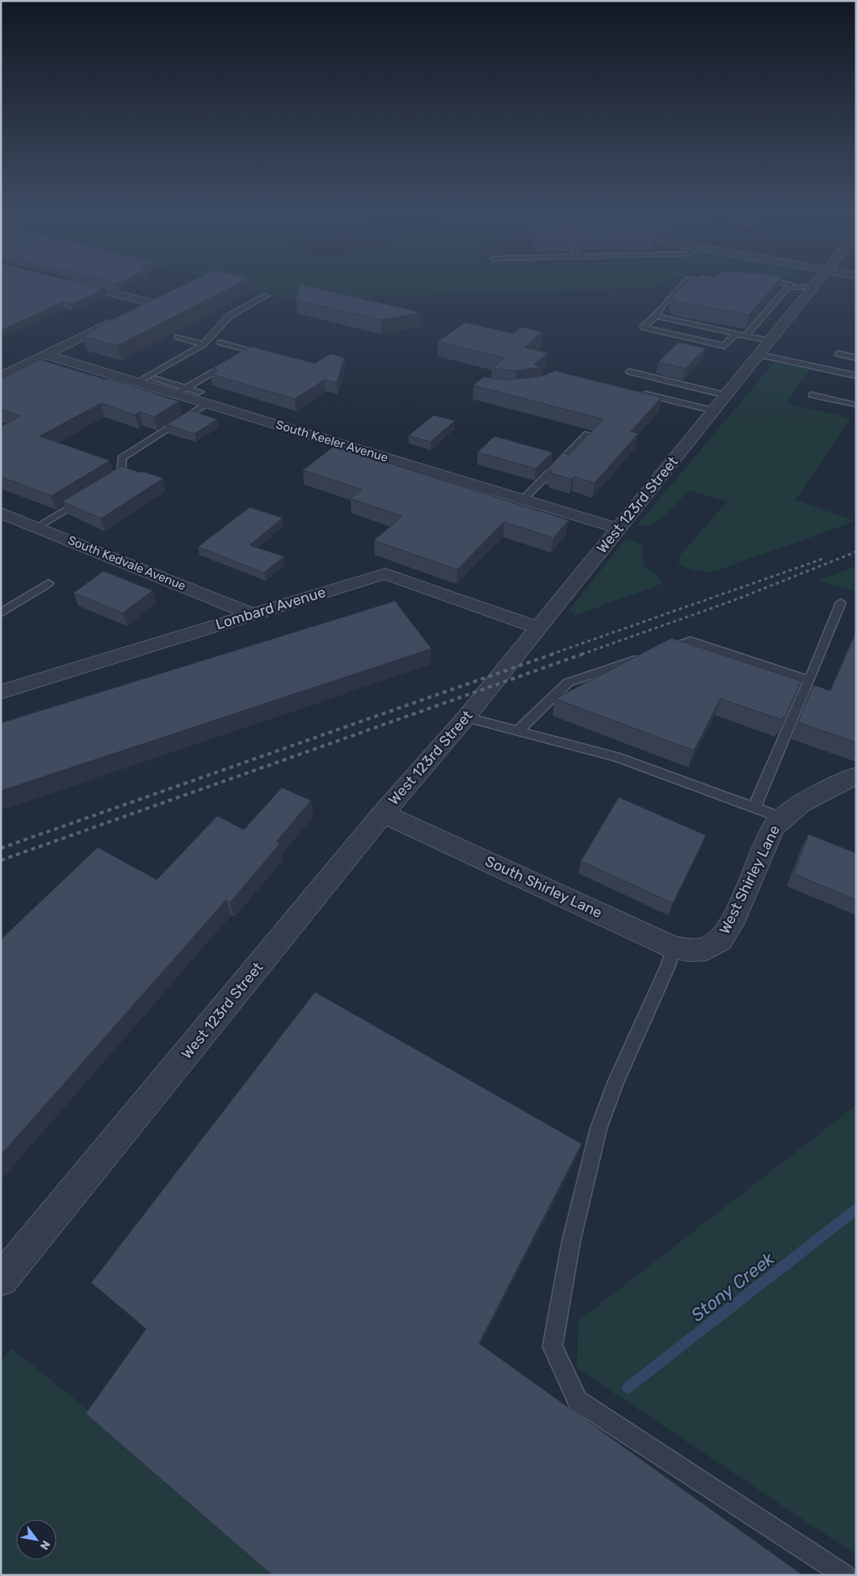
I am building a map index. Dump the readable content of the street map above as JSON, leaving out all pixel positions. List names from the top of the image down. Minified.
{"streets":{"street":["South Keeler Avenue","West 123rd Street","South Kedvale Avenue","Lombard Avenue","West Shirley Lane","South Shirley Lane"]},"crossings":[["South Keeler Avenue","West 123rd Street"],["West 123rd Street","Lombard Avenue"],["West 123rd Street","South Shirley Lane"],["South Kedvale Avenue","Lombard Avenue"],["West Shirley Lane","South Shirley Lane"]],"water":["Stony Creek"],"north":"bottom right"}
